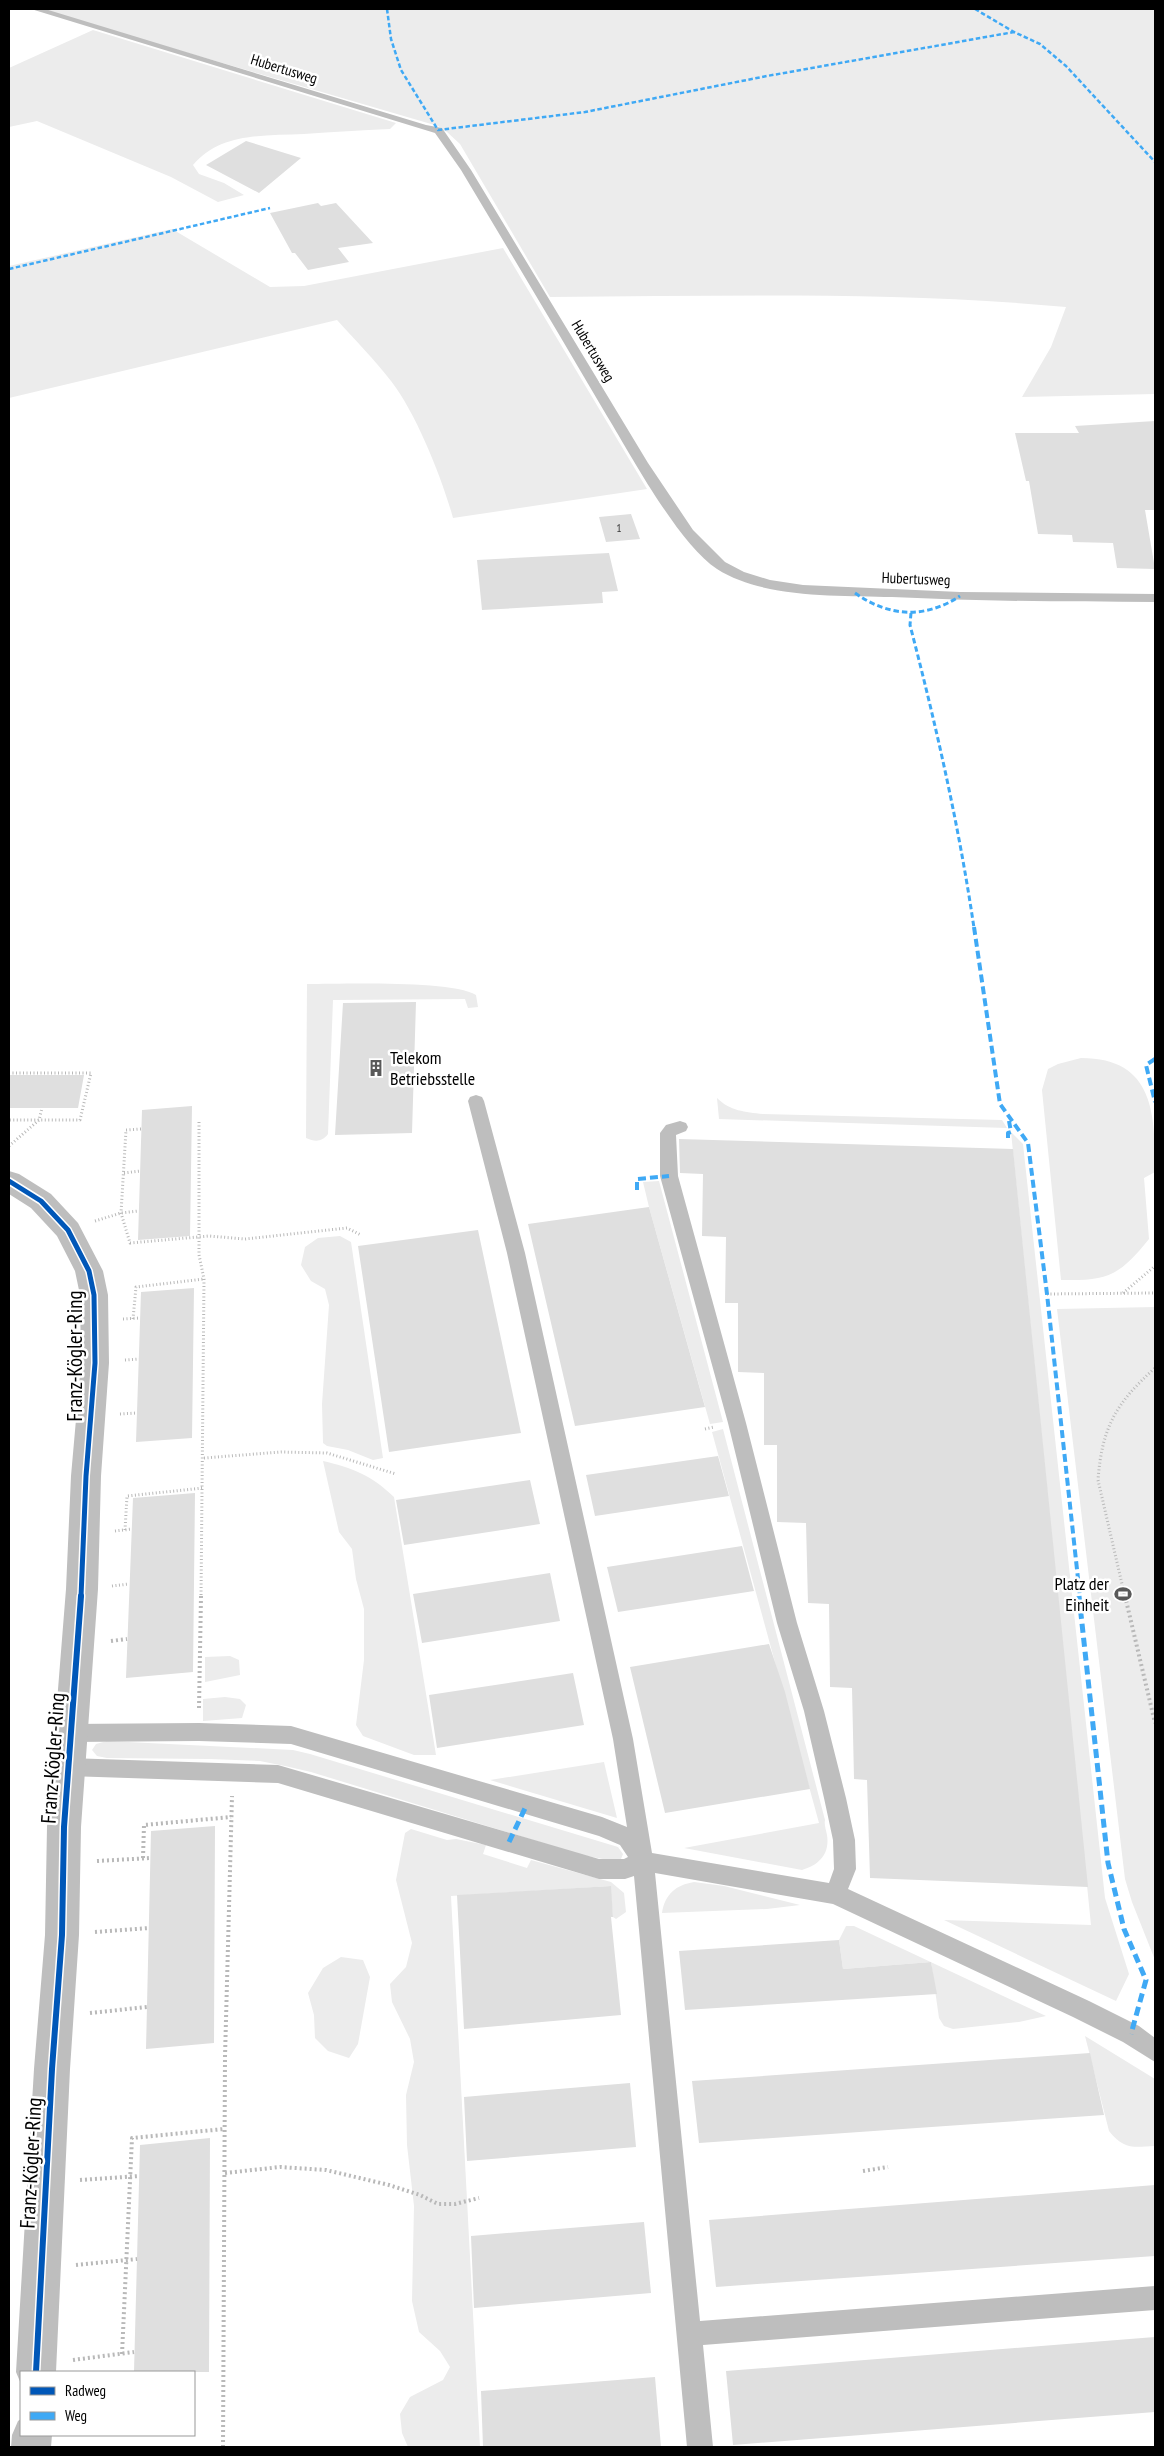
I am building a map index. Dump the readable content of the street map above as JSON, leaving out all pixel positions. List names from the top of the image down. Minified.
{"streets":{"street":["Franz-Kögler-Ring"],"lane":["Hubertusweg"]},"places":{"building":["Telekom Betriebsstelle"],"sports":["Platz der Einheit"]},"house_numbers":["1"],"legend":["Radweg","Weg"]}
